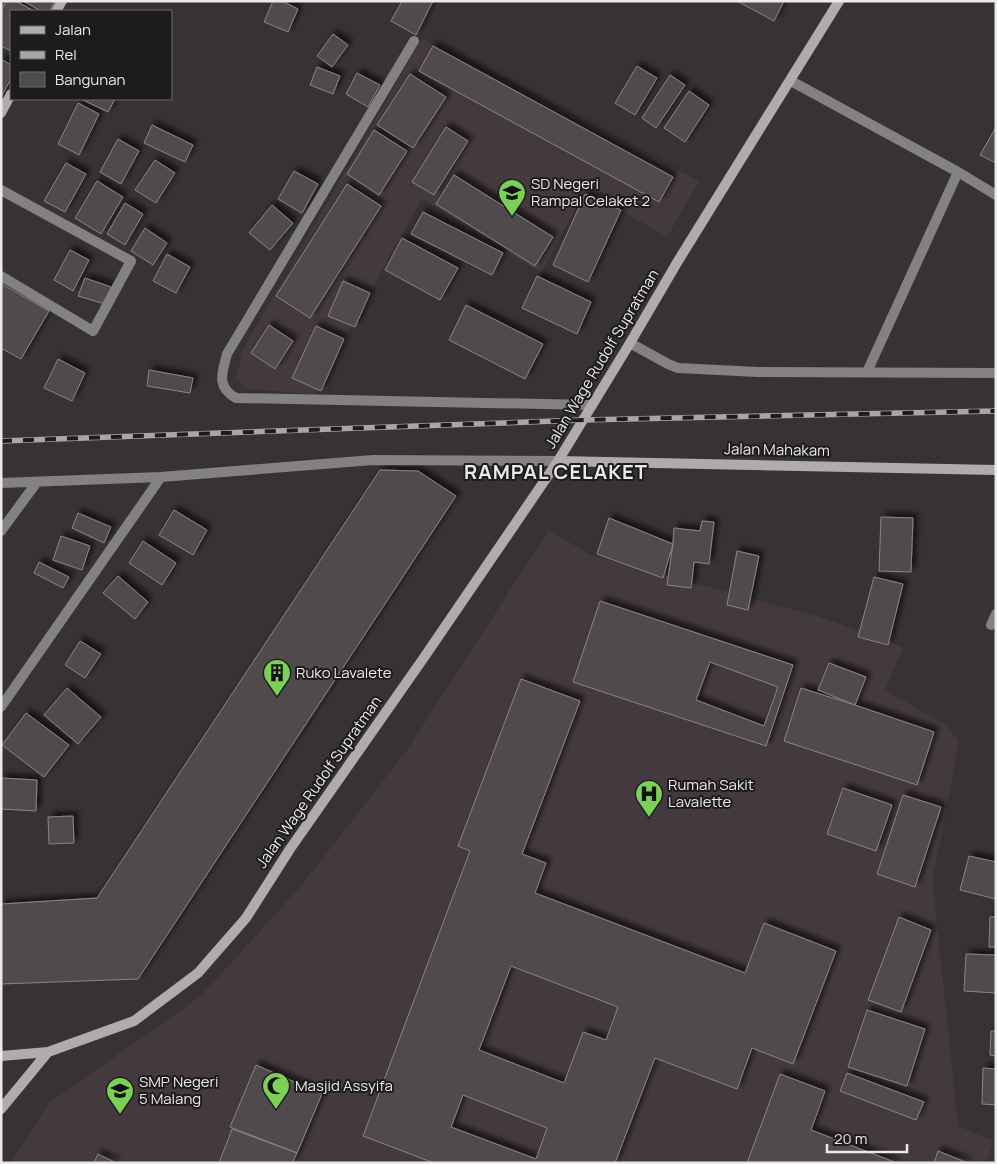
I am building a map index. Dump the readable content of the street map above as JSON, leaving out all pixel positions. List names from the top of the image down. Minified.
{"streets":{"main road":["Jalan Wage Rudolf Supratman","Jalan Mahakam"]},"crossings":[["Jalan Wage Rudolf Supratman","Jalan Mahakam"]],"districts":["RAMPAL CELAKET"],"places":{"school or university":["SD Negeri Rampal Celaket 2","SMP Negeri 5 Malang"],"building":["Ruko Lavalete"],"hospital":["Rumah Sakit Lavalette"],"mosque":["Masjid Assyifa"]},"legend":["Jalan","Rel","Bangunan"],"scale_bar":"20 m"}
